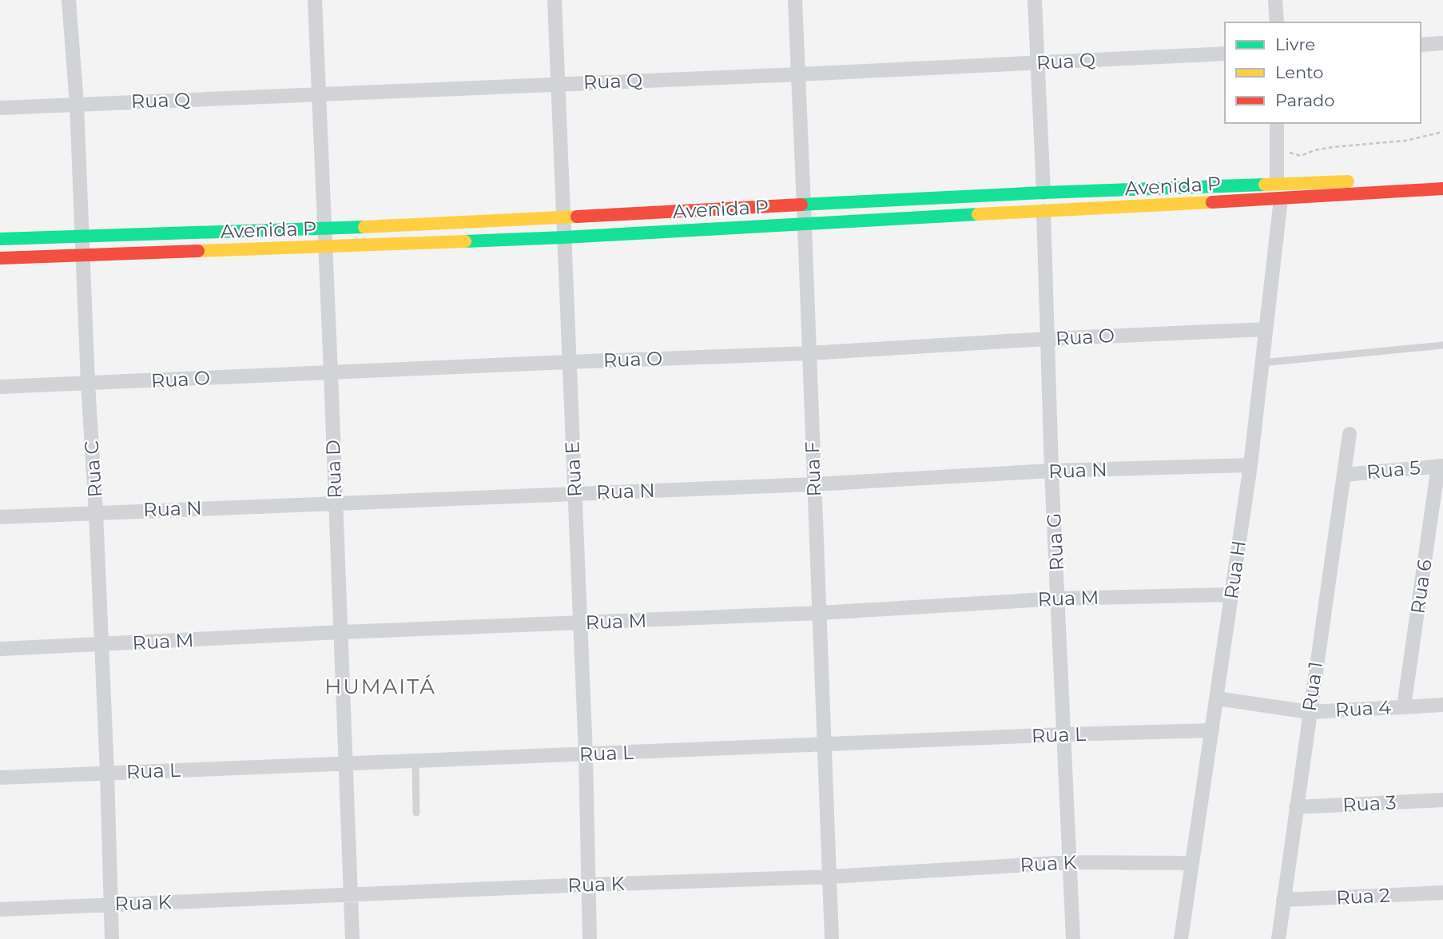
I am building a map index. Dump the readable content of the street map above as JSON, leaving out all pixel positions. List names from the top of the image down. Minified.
{"streets":{"street":["Rua Q","Avenida P","Rua O","Rua C","Rua D","Rua E","Rua F","Rua 5","Rua N","Rua G","Rua H","Rua 6","Rua M","Rua 1","Rua 4","Rua L","Rua 3","Rua K","Rua 2"]},"crossings":[["Rua Q","Rua C"],["Rua Q","Rua D"],["Rua Q","Rua E"],["Rua Q","Rua F"],["Avenida P","Rua C"],["Avenida P","Rua D"],["Avenida P","Rua E"],["Avenida P","Rua F"],["Avenida P","Rua G"],["Avenida P","Rua H"],["Rua O","Rua C"],["Rua O","Rua D"],["Rua O","Rua E"],["Rua O","Rua F"],["Rua O","Rua G"],["Rua O","Rua H"],["Rua C","Rua N"],["Rua C","Rua M"],["Rua C","Rua L"],["Rua C","Rua K"],["Rua D","Rua N"],["Rua D","Rua M"],["Rua D","Rua L"],["Rua D","Rua K"],["Rua E","Rua N"],["Rua E","Rua M"],["Rua E","Rua L"],["Rua E","Rua K"],["Rua F","Rua N"],["Rua F","Rua M"],["Rua F","Rua L"],["Rua F","Rua K"],["Rua 5","Rua 6"],["Rua 5","Rua 1"],["Rua N","Rua G"],["Rua N","Rua H"],["Rua G","Rua M"],["Rua G","Rua L"],["Rua G","Rua K"],["Rua H","Rua M"],["Rua H","Rua 4"],["Rua H","Rua L"],["Rua H","Rua K"],["Rua 6","Rua 4"],["Rua 1","Rua 4"],["Rua 1","Rua 3"],["Rua 1","Rua 2"]],"districts":["HUMAITÁ"],"legend":["Livre","Lento","Parado"]}
